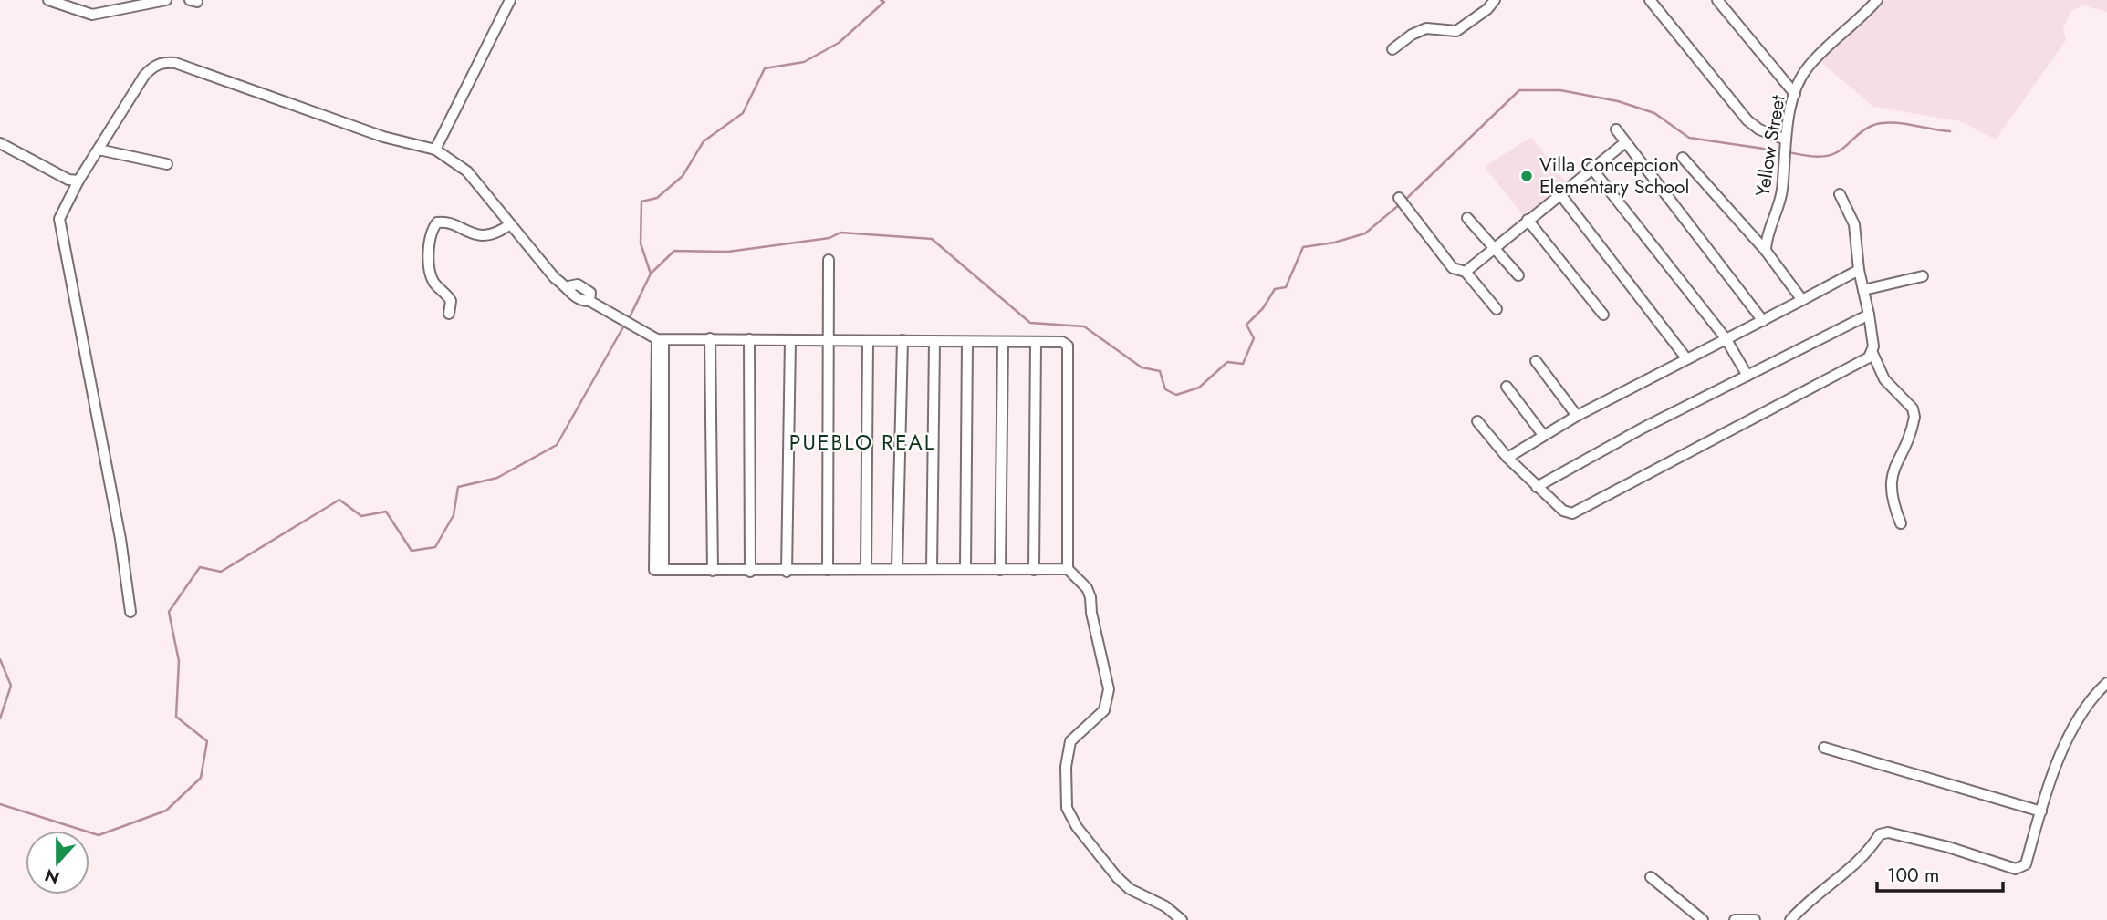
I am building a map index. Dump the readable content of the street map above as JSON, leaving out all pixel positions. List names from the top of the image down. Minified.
{"streets":{"street":["Yellow Street"]},"districts":["PUEBLO REAL"],"places":["Villa Concepcion Elementary School"],"scale_bar":"100 m","north":"bottom"}
